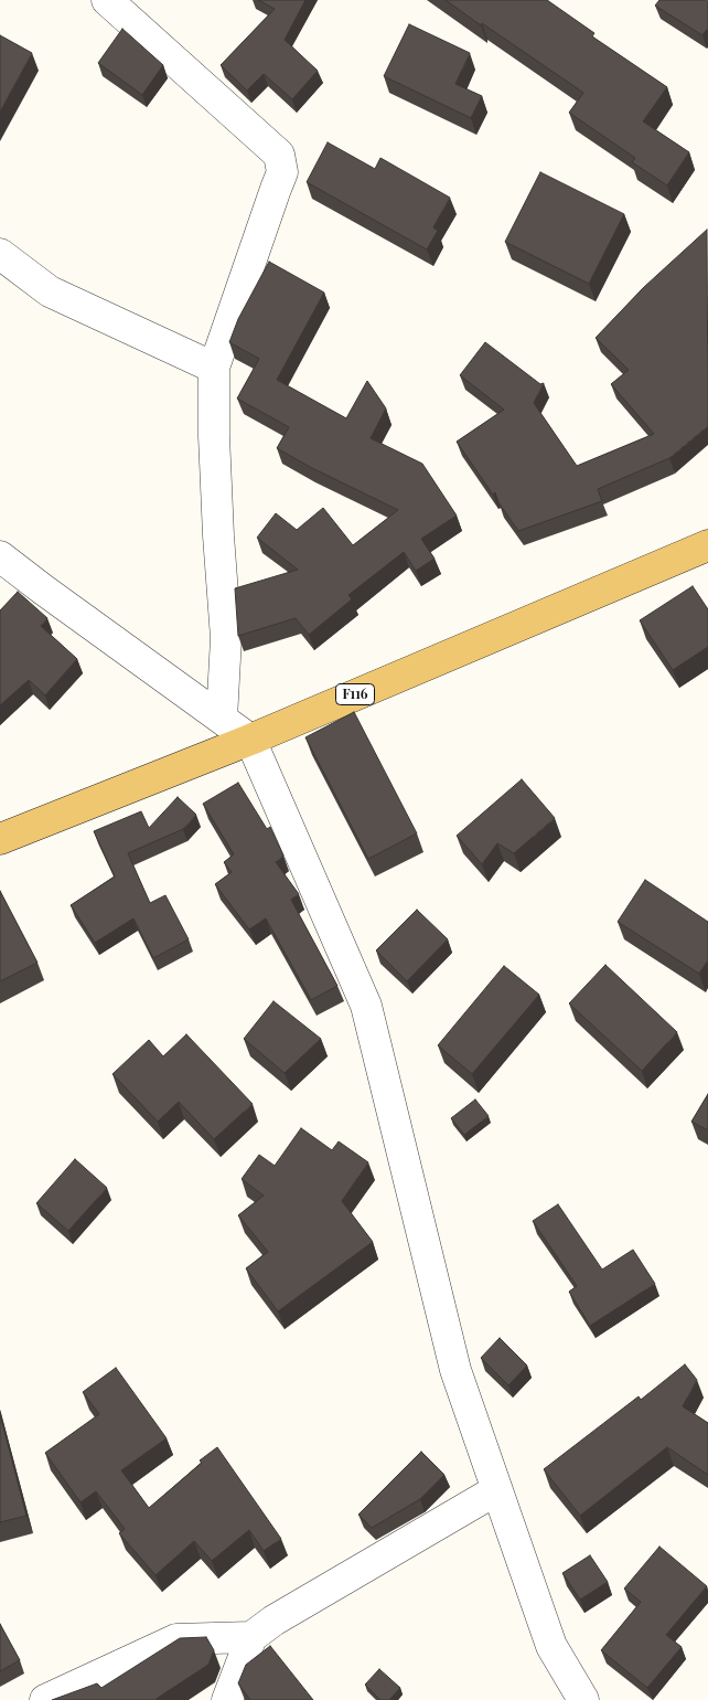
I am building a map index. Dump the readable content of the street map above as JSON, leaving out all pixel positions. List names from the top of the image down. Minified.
{"streets":{"main road":["F116"]}}
